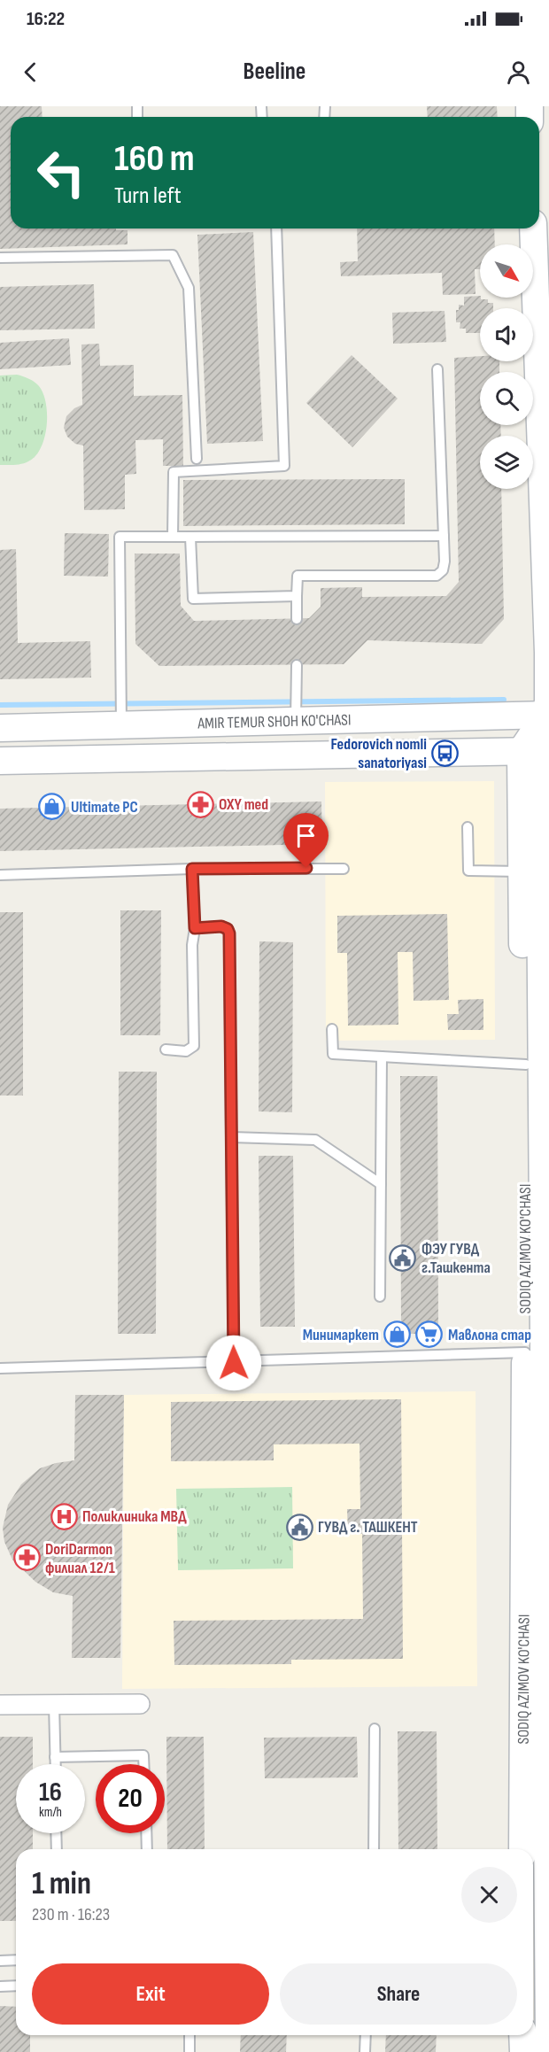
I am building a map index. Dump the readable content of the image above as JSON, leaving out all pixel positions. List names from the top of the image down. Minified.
{"streets":{"main road":["AMIR TEMUR SHOH KO'CHASI","SODIQ AZIMOV KO'CHASI"]},"crossings":[["AMIR TEMUR SHOH KO'CHASI","SODIQ AZIMOV KO'CHASI"]],"places":{"bus stop":["Fedorovich nomli sanatoriyasi"],"pharmacy":["OXY med","DoriDarmon филиал 12/1"],"shop":["Ultimate PC","Минимаркет"],"public building":["ФЭУ ГУВД г.Ташкента","ГУВД г. ТАШКЕНТ"],"supermarket":["Мавлона стар"],"hospital":["Поликлиника МВД"]},"north":"bottom right","page":{"status":"16:22","header":"Beeline","turn":["160 m","Turn left"],"speed":"16 km/h","limit":"20","heading":["1 min","230 m · 16:23"],"buttons":["Exit","Share"]}}
